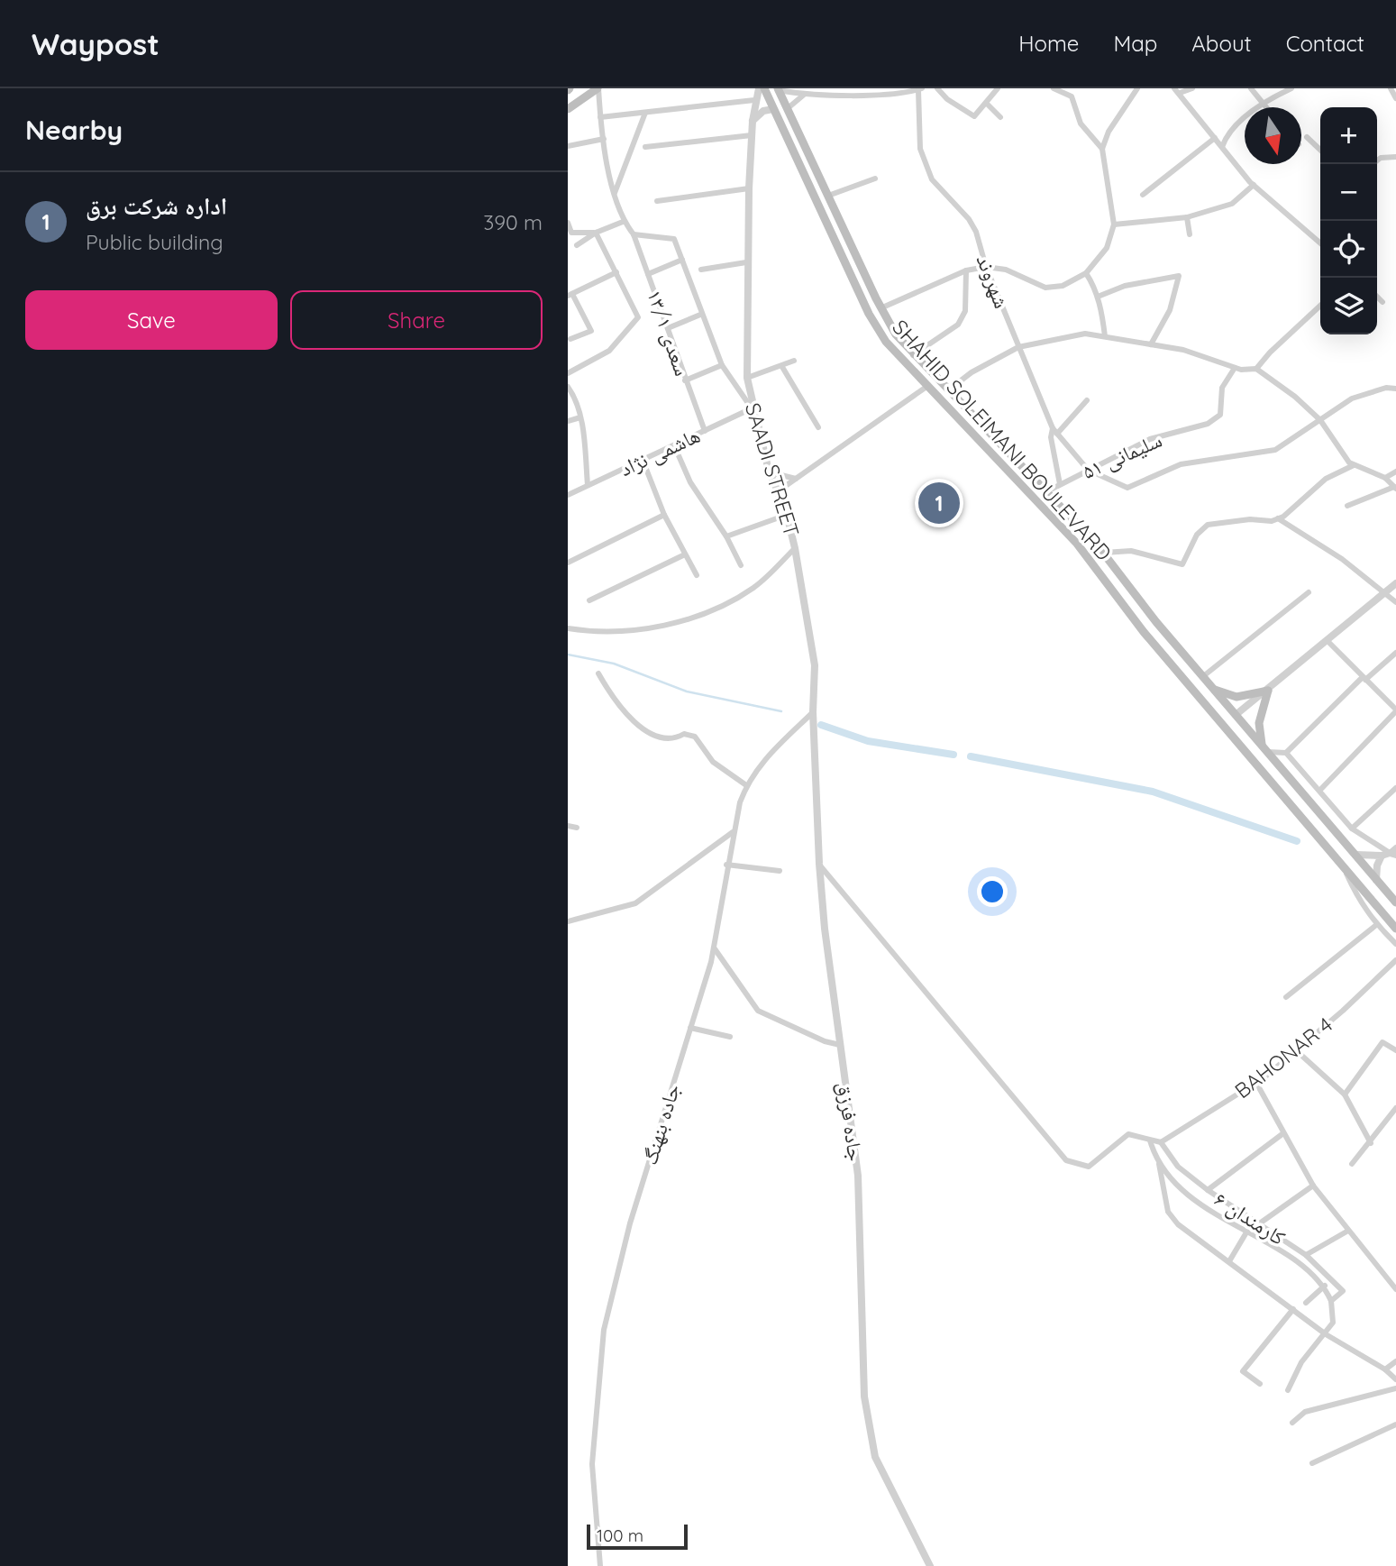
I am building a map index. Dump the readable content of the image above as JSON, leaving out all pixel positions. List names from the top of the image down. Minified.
{"streets":{"main road":["SHAHID SOLEIMANI BOULEVARD"],"street":["شهروند","سعدی ۱۳/۱","هاشمی نژاد","سلیمانی ۵۱","SAADI STREET","BAHONAR 4","جاده فرزق","جاده بنهنگ","کارمندان ۶"]},"crossings":[["شهروند","سلیمانی ۵۱"],["سعدی ۱۳/۱","هاشمی نژاد"],["SHAHID SOLEIMANI BOULEVARD","سلیمانی ۵۱"],["هاشمی نژاد","SAADI STREET"],["SAADI STREET","جاده فرزق"],["BAHONAR 4","کارمندان ۶"],["جاده فرزق","جاده بنهنگ"]],"scale_bar":"100 m","north":"bottom","page":{"header":"Waypost","nav":["Home","Map","About","Contact"],"heading":"Nearby","map_buttons":["+","−"],"list":[{"mark":"1","name":"اداره شرکت برق","note":"Public building","value":"390 m"}],"buttons":["Save","Share"],"pins":"1","scale":"100 m"}}
